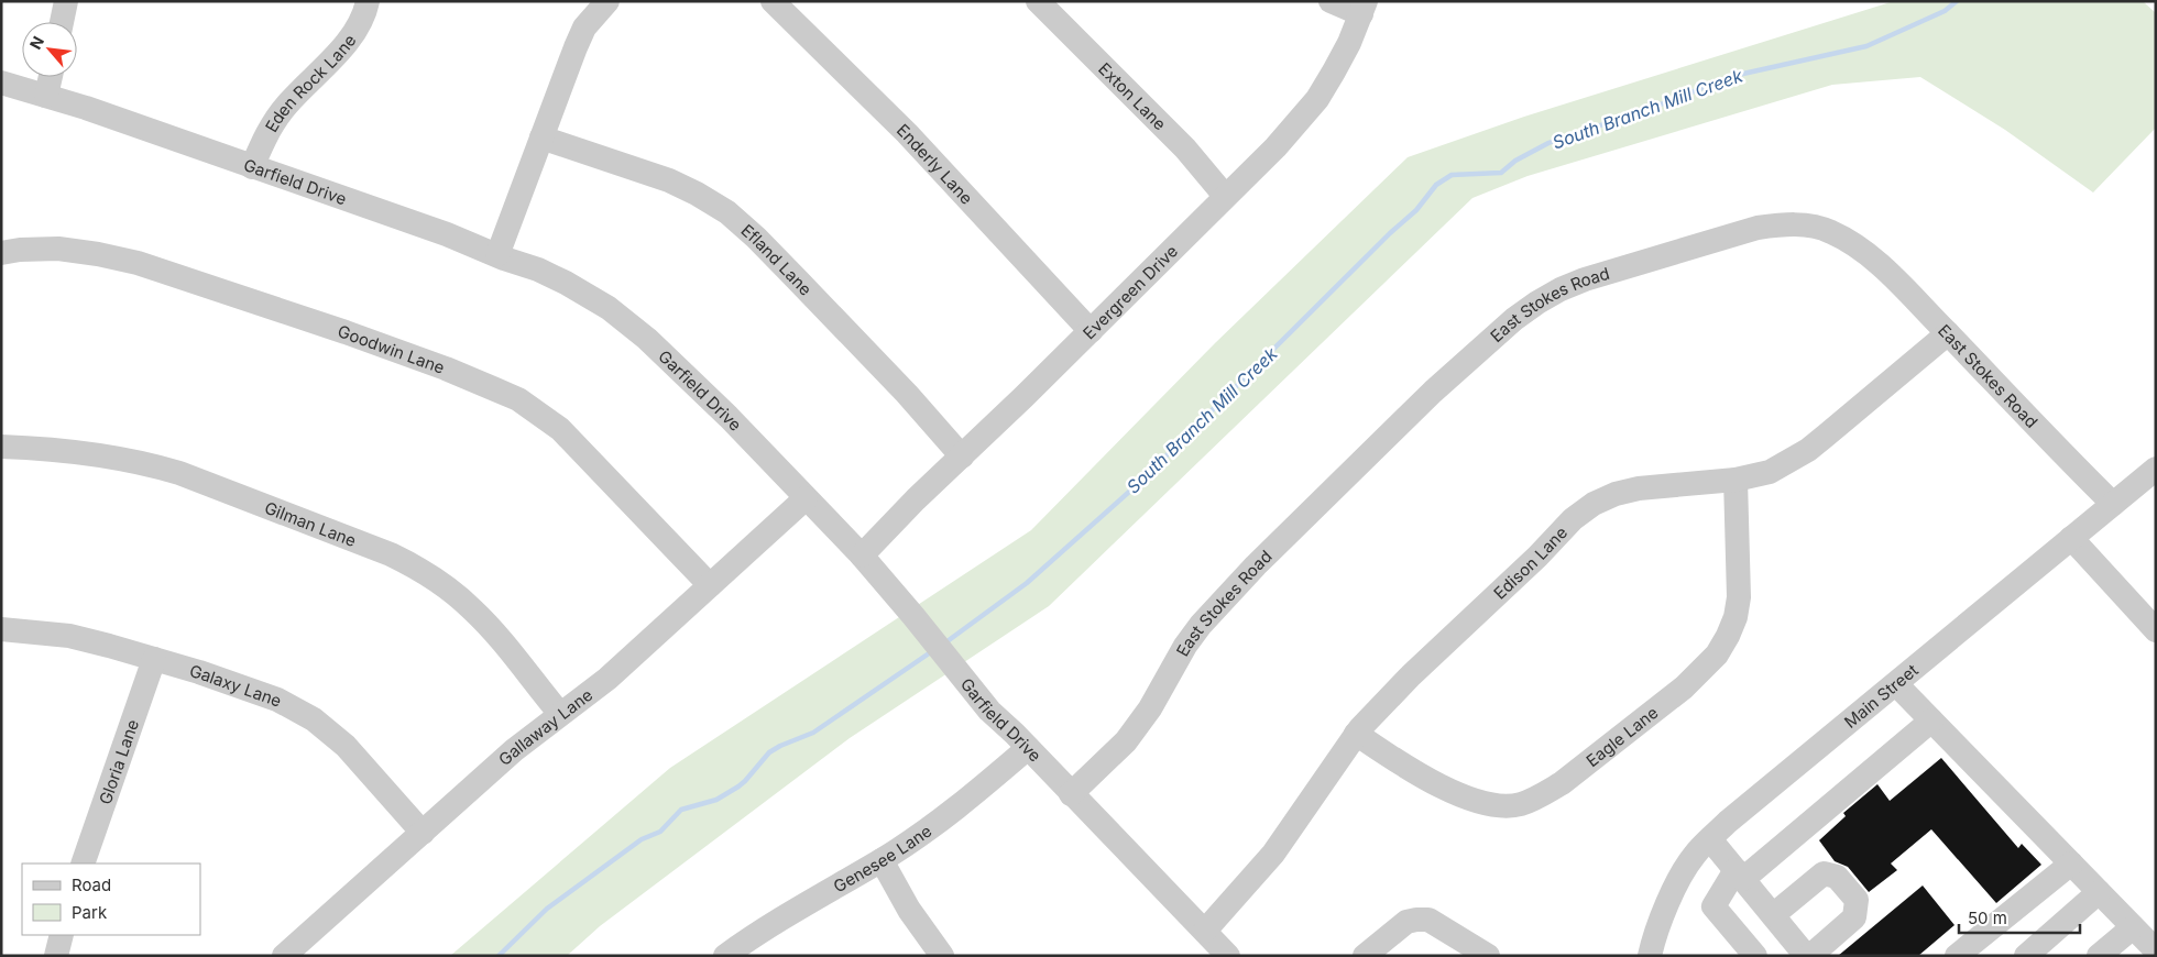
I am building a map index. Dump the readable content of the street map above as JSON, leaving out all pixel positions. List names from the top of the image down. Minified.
{"streets":{"street":["Eden Rock Lane","Exton Lane","Enderly Lane","Garfield Drive","Efland Lane","Evergreen Drive","East Stokes Road","Goodwin Lane","Gilman Lane","Edison Lane","Galaxy Lane","Main Street","Gallaway Lane","Eagle Lane","Gloria Lane","Genesee Lane"]},"crossings":[["Eden Rock Lane","Garfield Drive"],["Exton Lane","Evergreen Drive"],["Enderly Lane","Evergreen Drive"],["Garfield Drive","Evergreen Drive"],["Garfield Drive","East Stokes Road"],["Garfield Drive","Edison Lane"],["Garfield Drive","Gallaway Lane"],["Garfield Drive","Genesee Lane"],["Efland Lane","Evergreen Drive"],["East Stokes Road","Edison Lane"],["East Stokes Road","Main Street"],["Goodwin Lane","Gallaway Lane"],["Gilman Lane","Gallaway Lane"],["Edison Lane","Eagle Lane"],["Galaxy Lane","Gallaway Lane"],["Galaxy Lane","Gloria Lane"]],"water":["South Branch Mill Creek"],"legend":["Road","Park"],"scale_bar":"50 m","north":"top left"}
